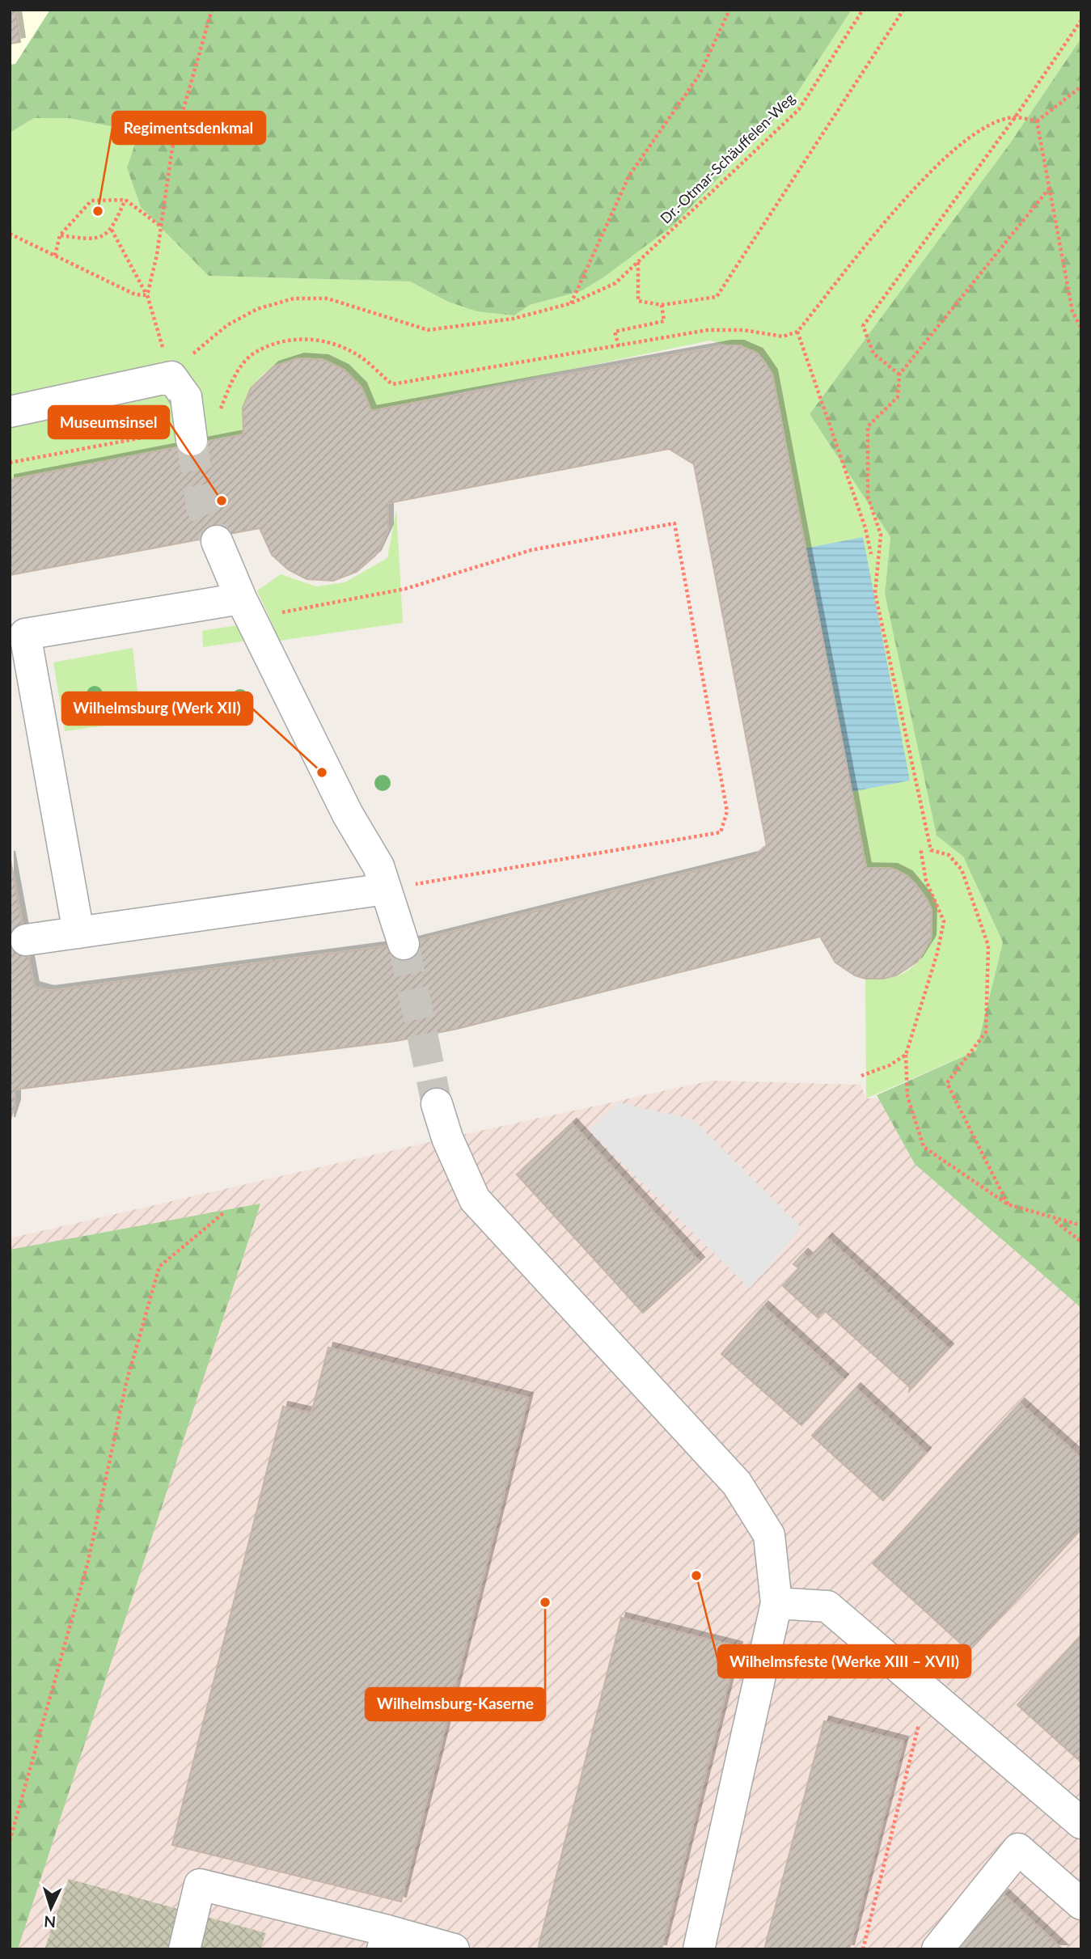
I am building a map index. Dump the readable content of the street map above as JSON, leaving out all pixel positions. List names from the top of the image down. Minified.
{"streets":{"path":["Dr.-Otmar-Schäuffelen-Weg"]},"places":["Regimentsdenkmal","Museumsinsel","Wilhelmsburg (Werk XII)","Wilhelmsfeste (Werke XIII – XVII)","Wilhelmsburg-Kaserne"],"north":"bottom"}
